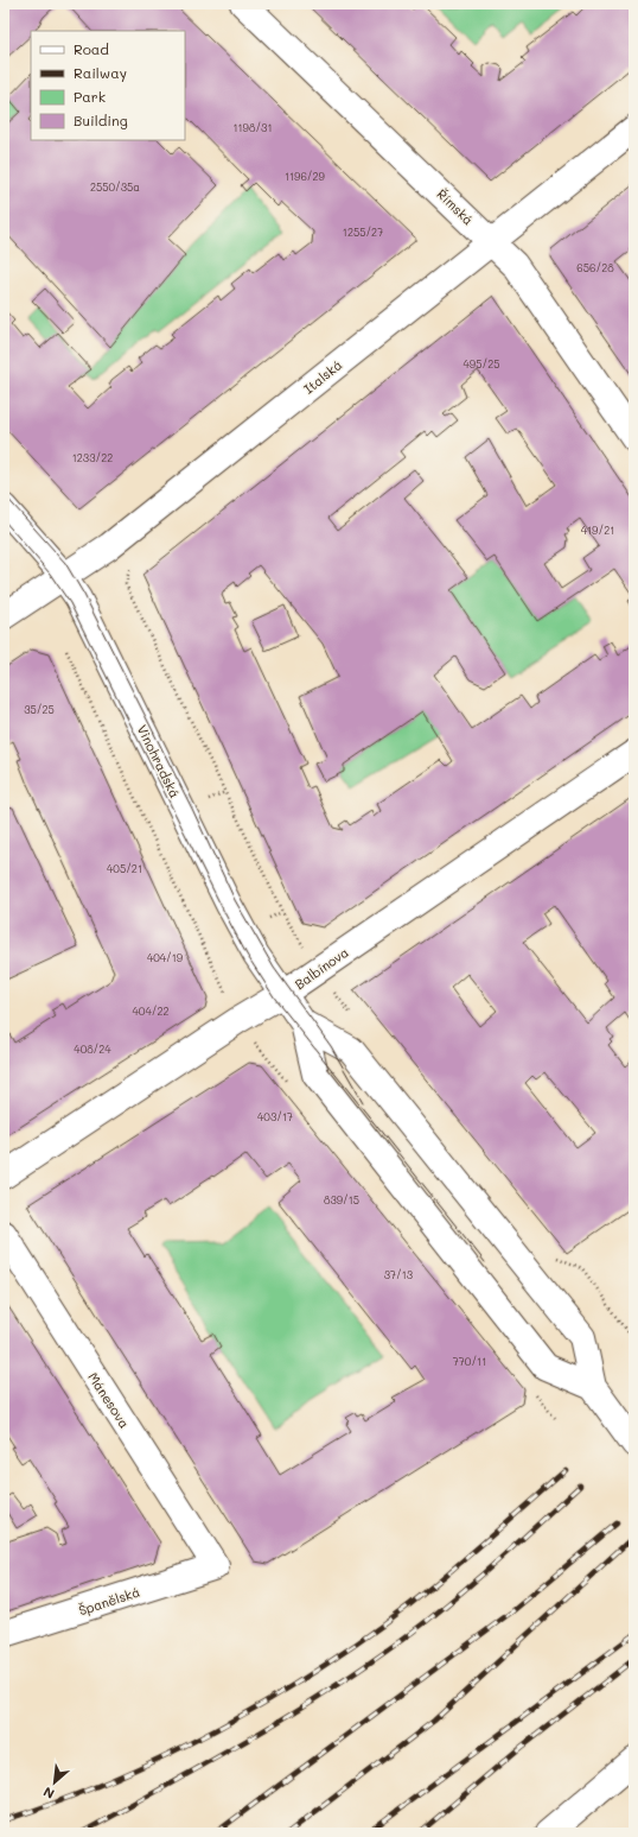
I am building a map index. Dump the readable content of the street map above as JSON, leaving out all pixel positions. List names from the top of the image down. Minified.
{"streets":{"street":["Římská","Italská","Vinohradská","Balbínova","Mánesova","Španělská"]},"crossings":[["Římská","Italská"],["Italská","Vinohradská"],["Vinohradská","Balbínova"],["Mánesova","Španělská"]],"house_numbers":["1198/31","1196/29","2550/35a","1255/27","656/28","495/25","1233/22","419/21","35/25","405/21","404/19","404/22","408/24","403/17","839/15","37/13","770/11"],"legend":["Road","Railway","Park","Building"],"north":"bottom left"}
